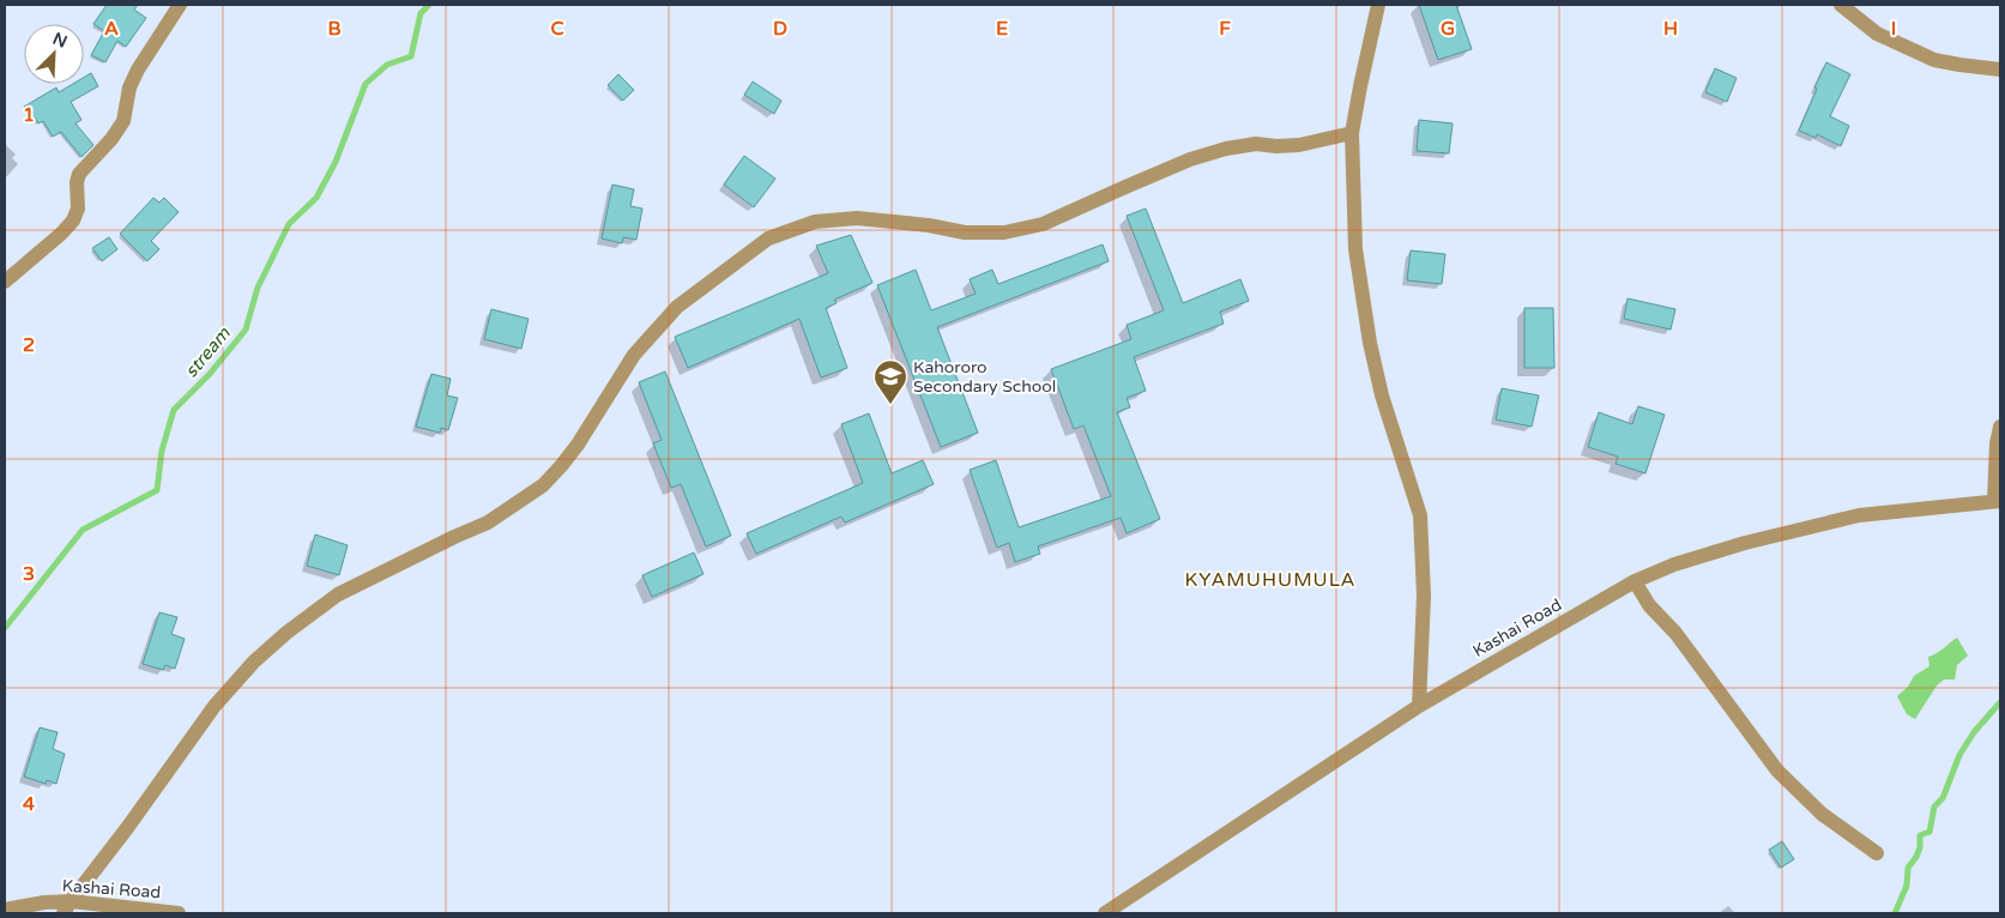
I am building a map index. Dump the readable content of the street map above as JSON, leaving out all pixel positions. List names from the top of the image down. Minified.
{"streets":{"street":["Kashai Road"]},"districts":["KYAMUHUMULA"],"water":["stream"],"places":{"school or university":["Kahororo Secondary School"]},"north":"top right","grid":{"columns":["A","B","C","D","E","F","G","H","I"],"rows":["1","2","3","4"]}}
